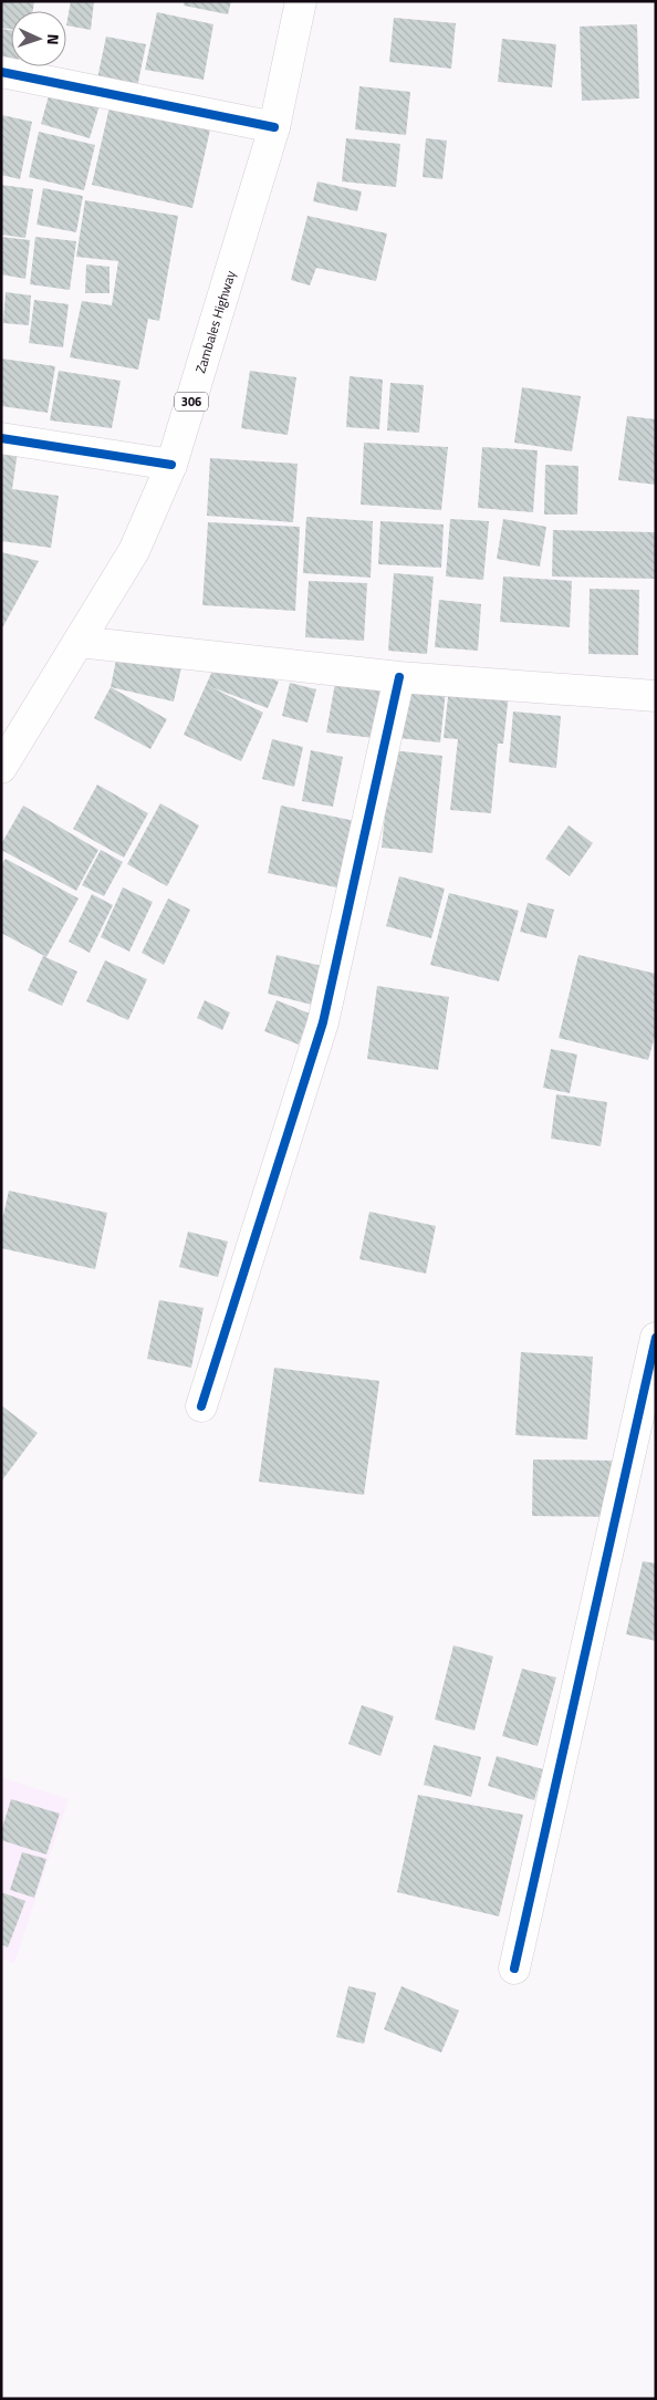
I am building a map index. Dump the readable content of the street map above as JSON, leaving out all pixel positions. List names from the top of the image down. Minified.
{"streets":{"street":["Zambales Highway","306"]},"north":"right"}
